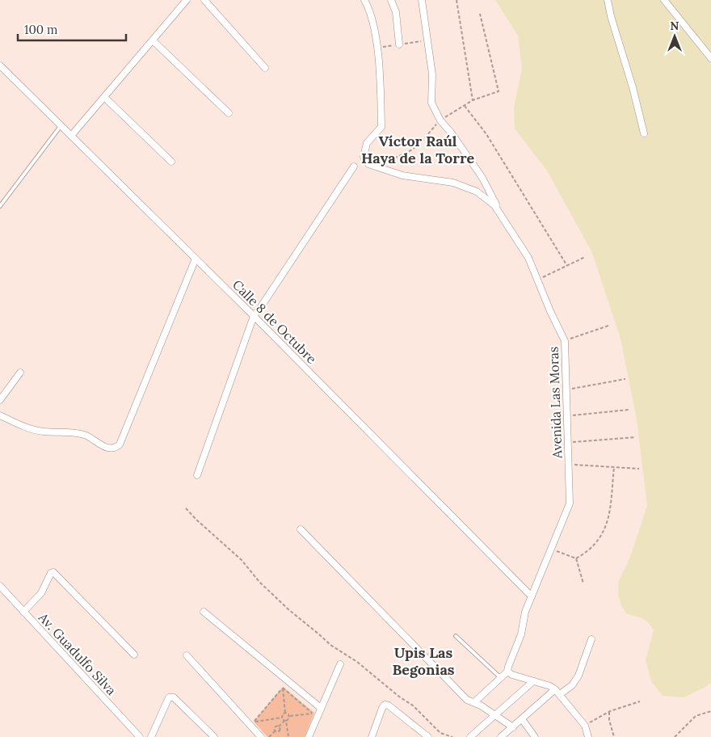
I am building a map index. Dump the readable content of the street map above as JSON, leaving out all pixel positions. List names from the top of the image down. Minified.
{"streets":{"street":["Calle 8 de Octubre","Avenida Las Moras","Av. Guadulfo Silva"]},"crossings":[["Calle 8 de Octubre","Avenida Las Moras"]],"districts":["Víctor Raúl Haya de la Torre","Upis Las Begonias"],"scale_bar":"100 m","north":"top"}
